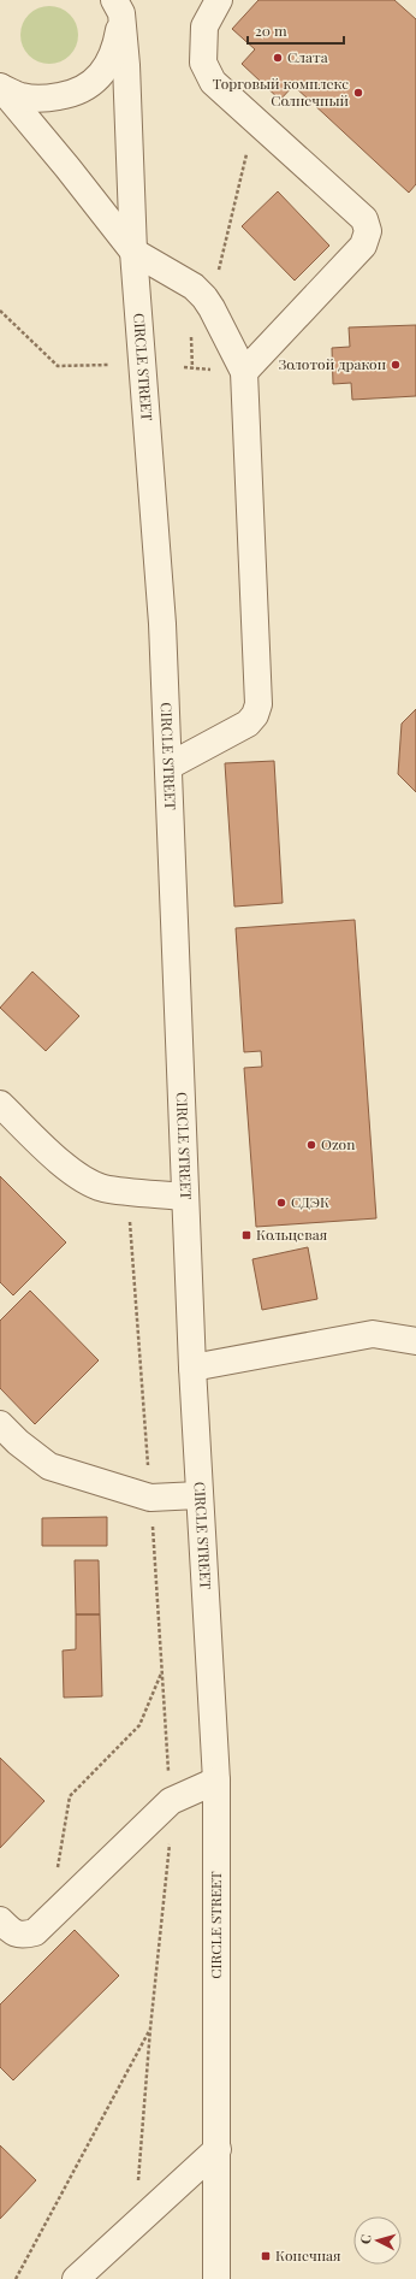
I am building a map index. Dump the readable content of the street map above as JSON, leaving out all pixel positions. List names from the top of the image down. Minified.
{"streets":{"street":["CIRCLE STREET"]},"places":{"other":["Слата","Торговый комплекс Солнечный","Золотой дракон","Ozon","СДЭК"],"transit":["Кольцевая","Конечная"]},"scale_bar":"20 m","north":"left"}
